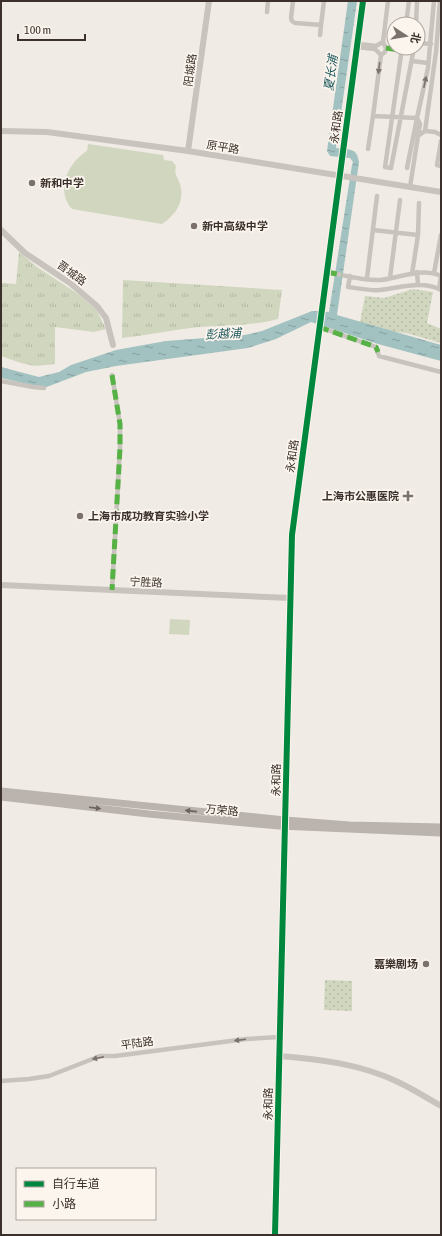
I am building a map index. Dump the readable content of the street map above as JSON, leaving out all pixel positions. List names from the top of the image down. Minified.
{"streets":{"main road":["万荣路"],"street":["阳城路","永和路","原平路","晋城路","宁胜路","平陆路"]},"crossings":[["阳城路","原平路"],["永和路","原平路"],["永和路","宁胜路"],["永和路","万荣路"],["永和路","平陆路"]],"one_way":["平陆路"],"water":["夏长浦","彭越浦"],"places":{"other":["新和中学","新中高级中学","上海市成功教育实验小学","嘉樂剧场"],"health":["上海市公惠医院"]},"legend":["自行车道","小路"],"scale_bar":"100 m","north":"right"}
